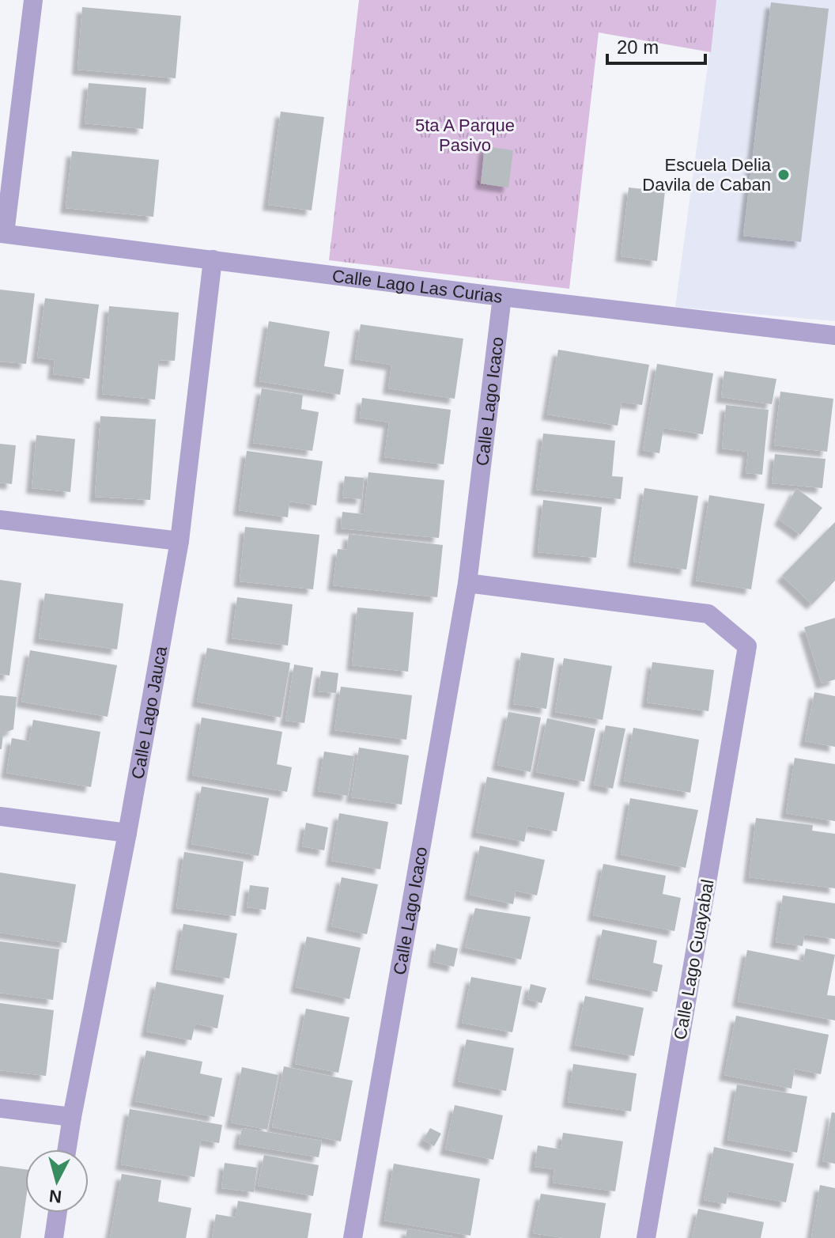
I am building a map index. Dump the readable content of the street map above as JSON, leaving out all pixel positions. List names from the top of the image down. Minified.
{"streets":{"street":["Calle Lago Las Curias","Calle Lago Icaco","Calle Lago Jauca","Calle Lago Guayabal"]},"crossings":[["Calle Lago Las Curias","Calle Lago Icaco"],["Calle Lago Las Curias","Calle Lago Jauca"],["Calle Lago Icaco","Calle Lago Guayabal"]],"parks":["5ta A Parque Pasivo"],"places":["Escuela Delia Davila de Caban"],"scale_bar":"20 m","north":"bottom"}
